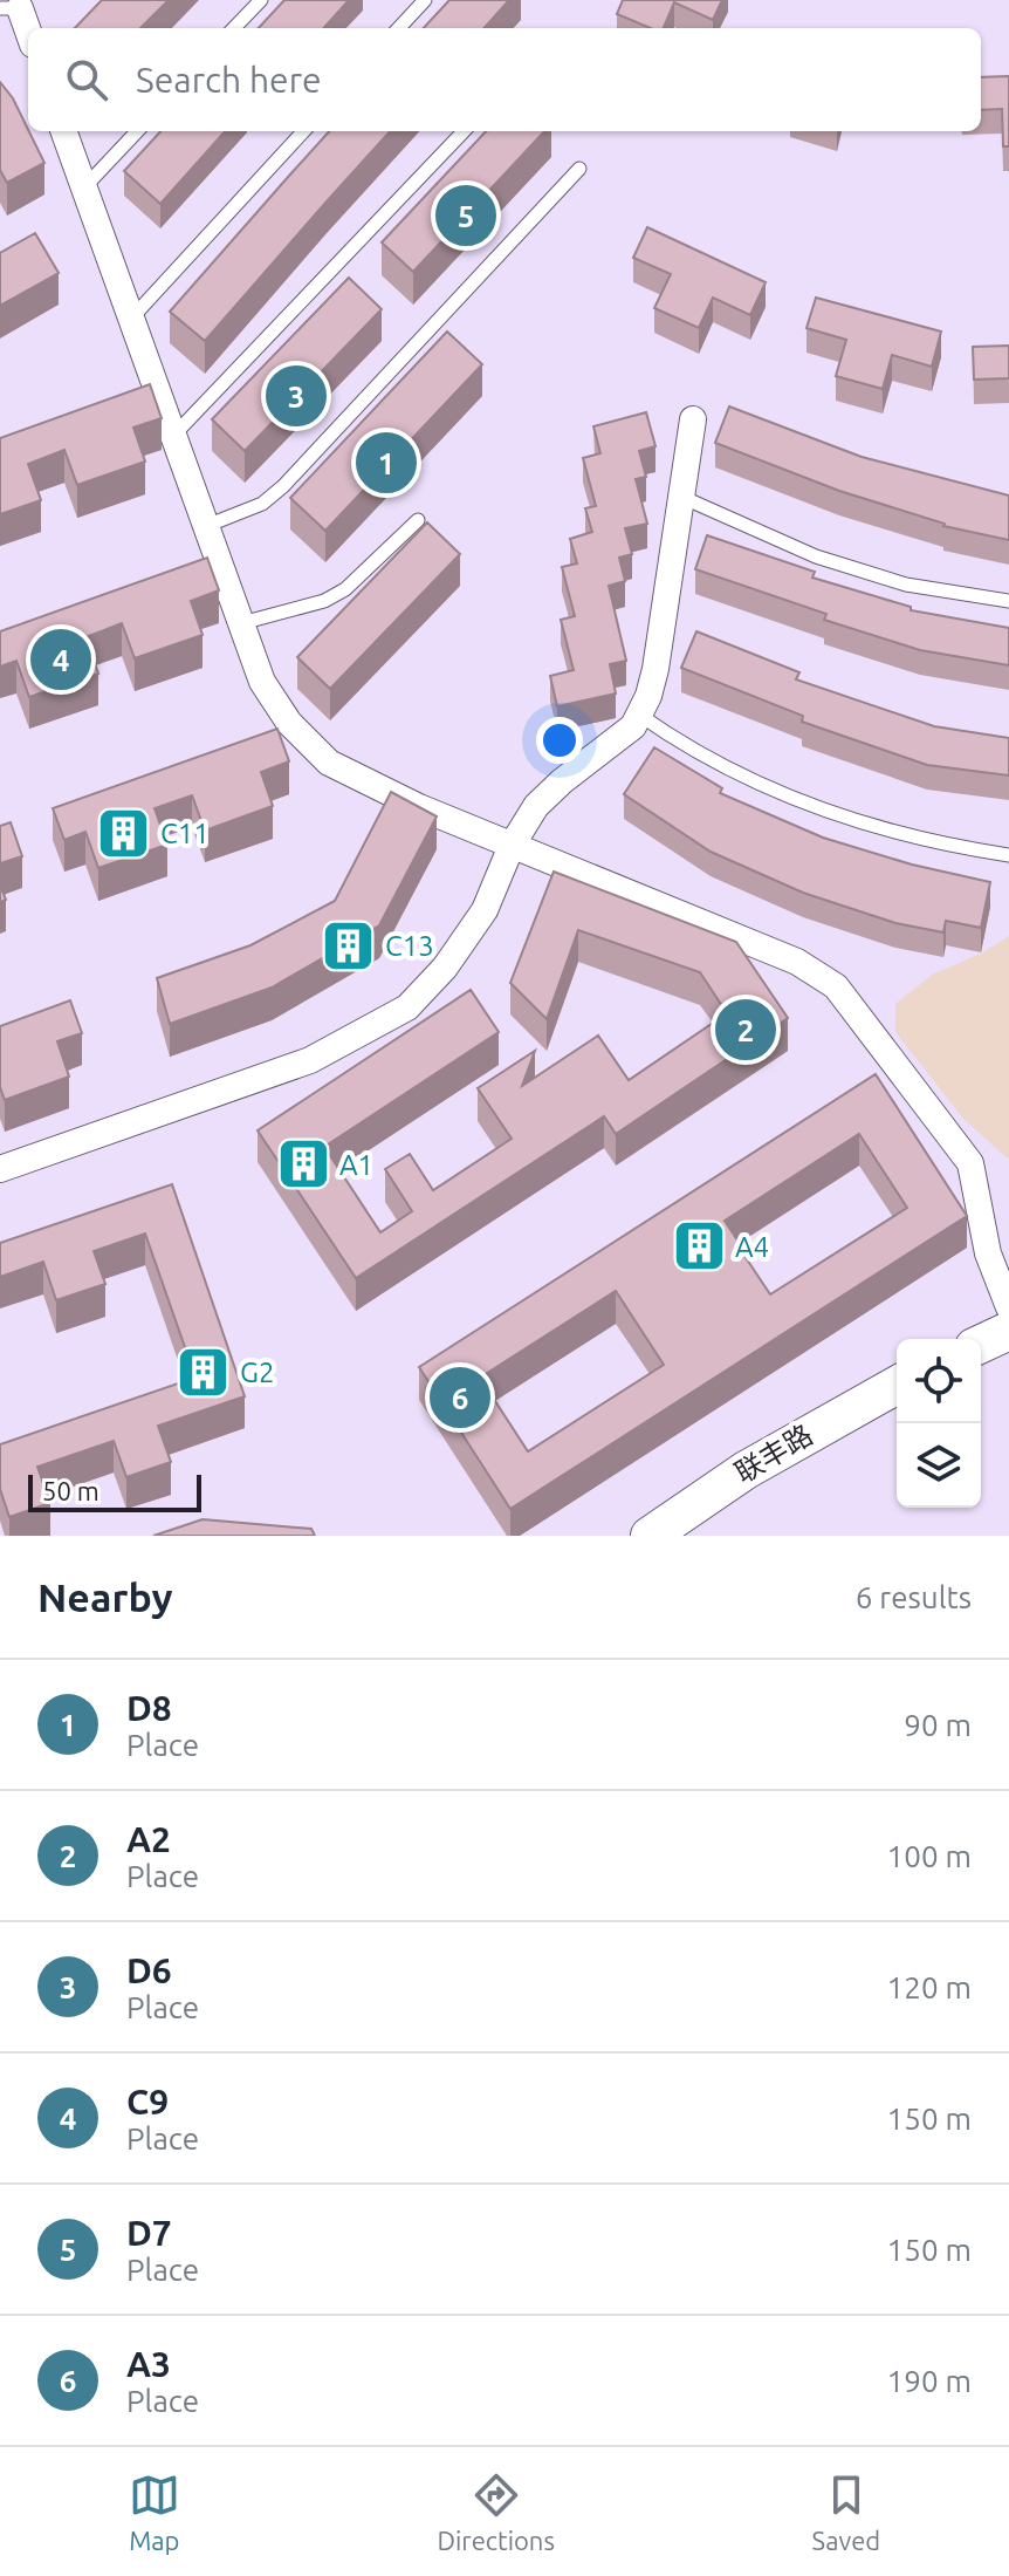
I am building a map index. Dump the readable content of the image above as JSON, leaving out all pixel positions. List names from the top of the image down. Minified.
{"streets":{"main road":["联丰路"]},"places":{"building":["C11","C13","A1","A4","G2"]},"scale_bar":"50 m","page":{"search":"Search here","pins":["5","3","1","4","2","6"],"scale":"50 m","heading":["Nearby","6 results"],"list":[{"mark":"1","name":"D8","note":"Place","value":"90 m"},{"mark":"2","name":"A2","note":"Place","value":"100 m"},{"mark":"3","name":"D6","note":"Place","value":"120 m"},{"mark":"4","name":"C9","note":"Place","value":"150 m"},{"mark":"5","name":"D7","note":"Place","value":"150 m"},{"mark":"6","name":"A3","note":"Place","value":"190 m"}],"nav":["Map","Directions","Saved"]}}
